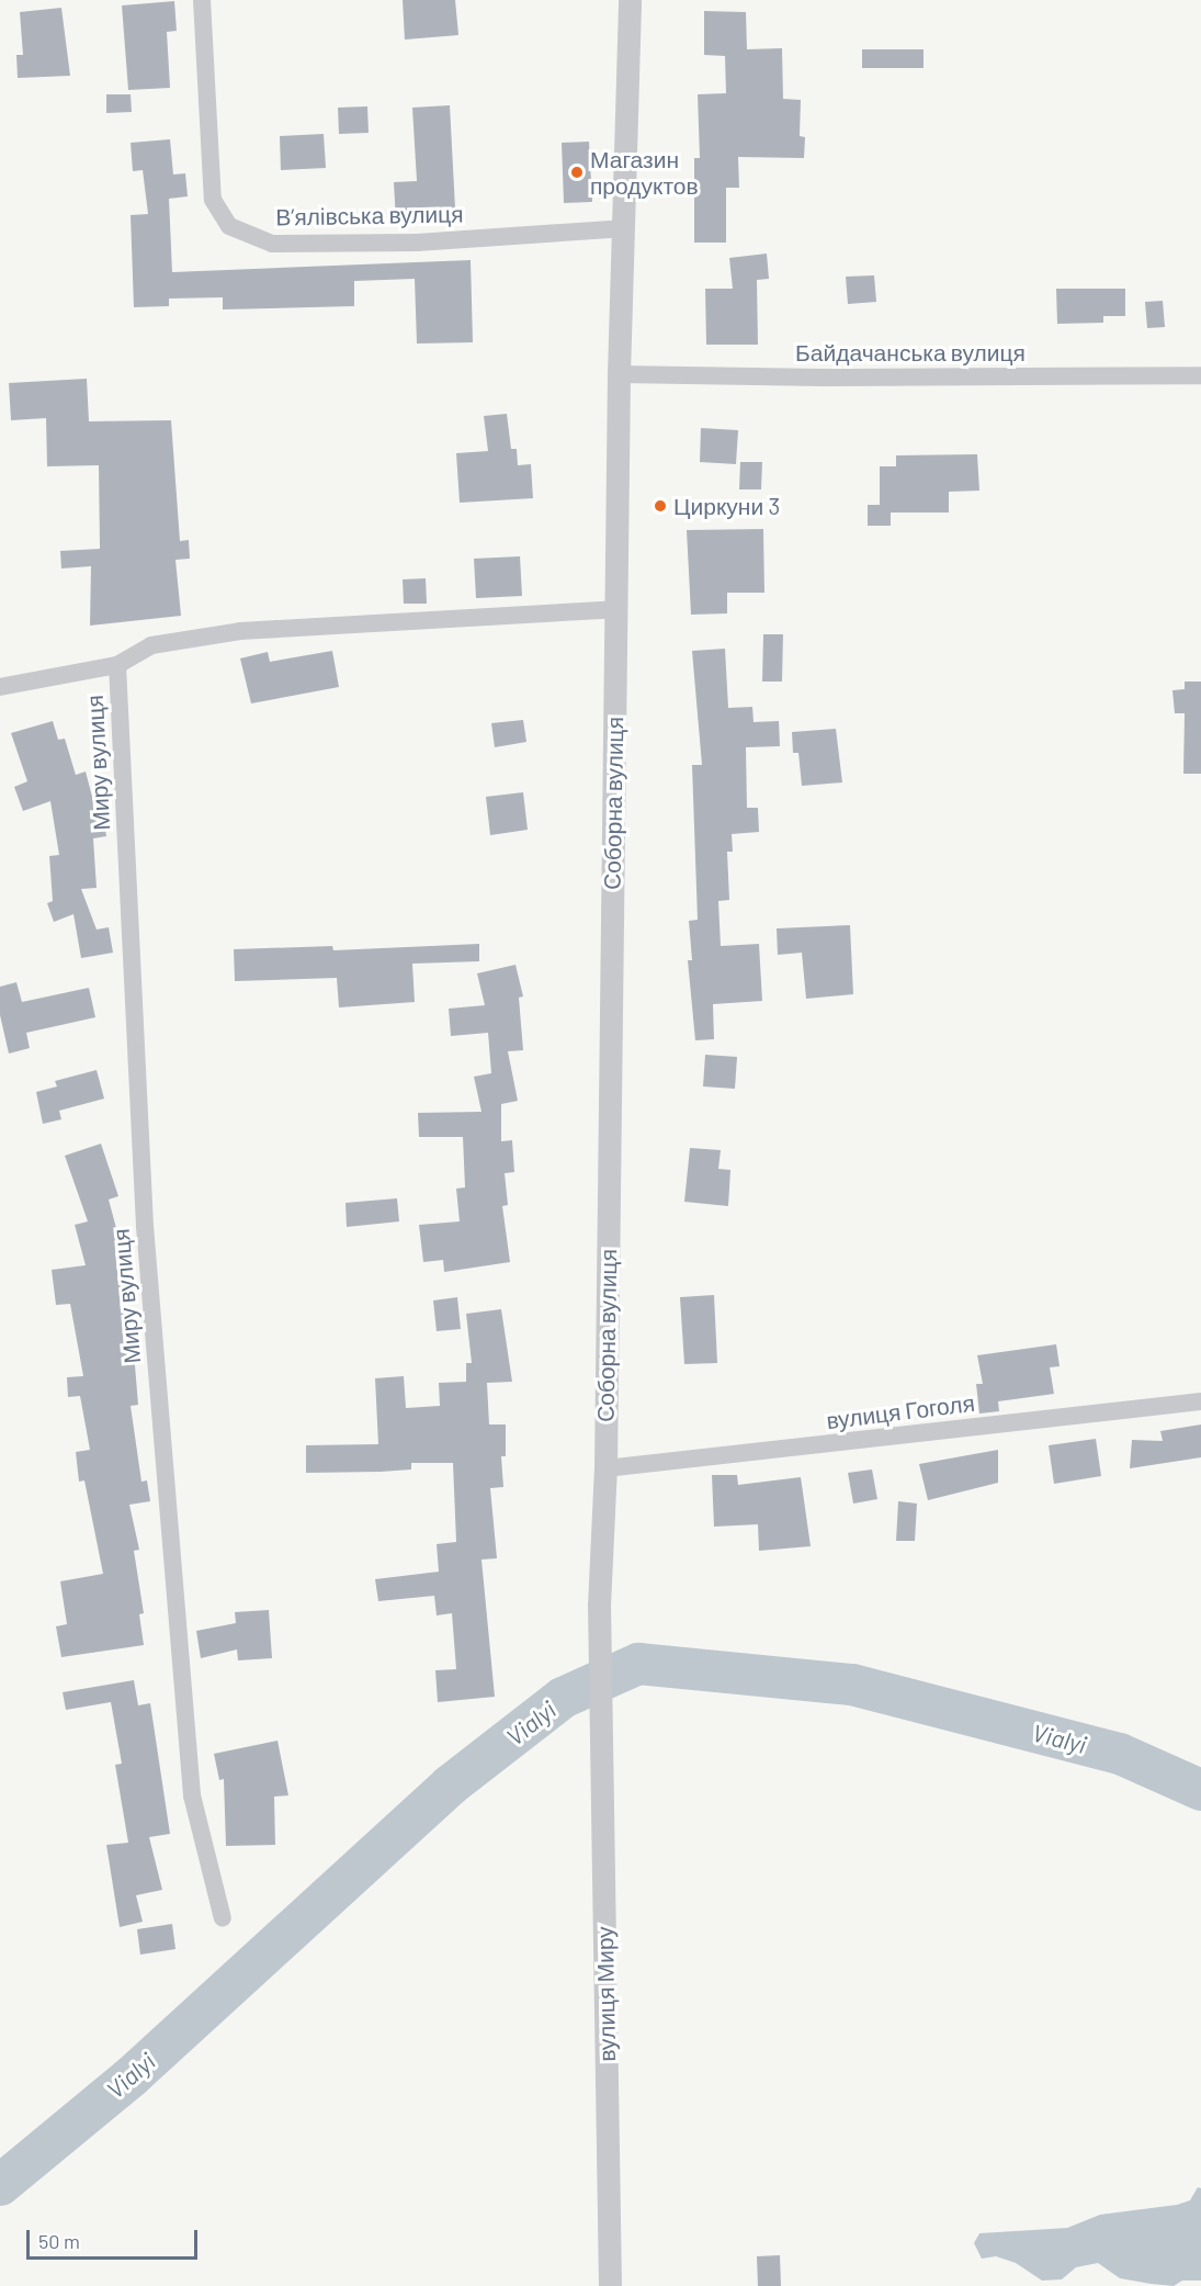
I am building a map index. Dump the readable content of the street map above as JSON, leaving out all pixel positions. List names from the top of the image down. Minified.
{"streets":{"street":["В’ялівська вулиця","Байдачанська вулиця","Миру вулиця","Соборна вулиця","вулиця Гоголя","вулиця Миру"]},"crossings":[["В’ялівська вулиця","Соборна вулиця"],["Байдачанська вулиця","Соборна вулиця"],["Соборна вулиця","вулиця Гоголя"],["Соборна вулиця","вулиця Миру"]],"water":["Vialyi"],"places":["Магазин продуктов","Циркуни 3"],"scale_bar":"50 m"}
